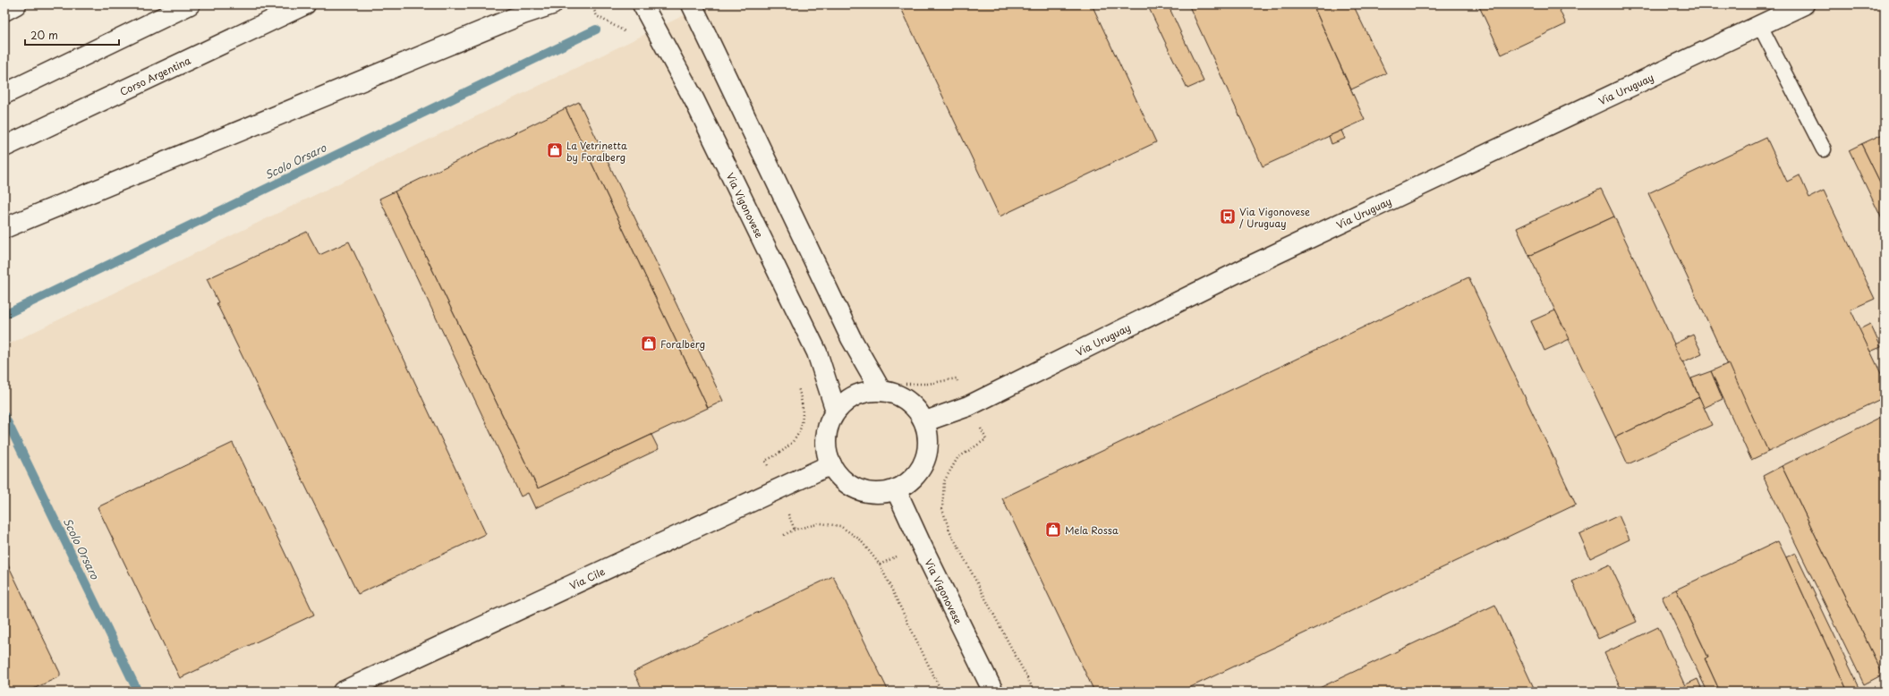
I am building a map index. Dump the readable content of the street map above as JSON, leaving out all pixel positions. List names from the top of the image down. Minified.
{"streets":{"main road":["Corso Argentina","Via Uruguay","Via Vigonovese","Via Cile"]},"crossings":[["Via Uruguay","Via Vigonovese"],["Via Uruguay","Via Cile"],["Via Vigonovese","Via Cile"]],"water":["Scolo Orsaro"],"places":{"shop":["La Vetrinetta by Foralberg","Foralberg","Mela Rossa"],"bus stop":["Via Vigonovese / Uruguay"]},"scale_bar":"20 m"}
